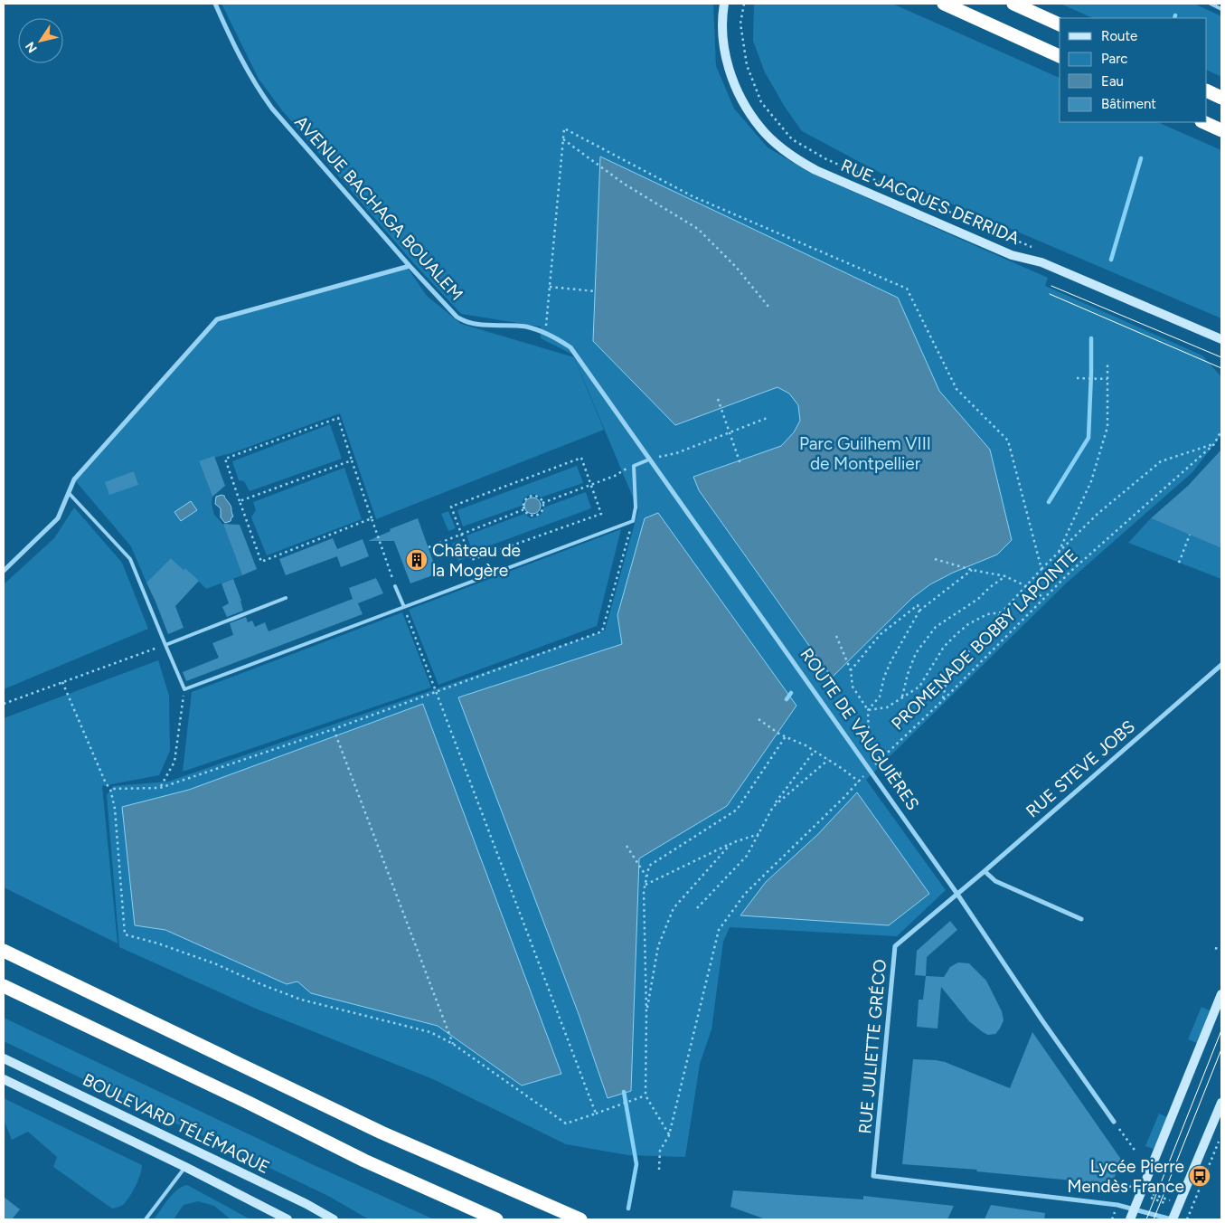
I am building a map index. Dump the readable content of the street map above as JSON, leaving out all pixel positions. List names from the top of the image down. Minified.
{"streets":{"street":["RUE JACQUES DERRIDA","AVENUE BACHAGA BOUALEM","ROUTE DE VAUGUIÈRES","RUE STEVE JOBS","RUE JULIETTE GRÉCO","BOULEVARD TÉLÉMAQUE"],"path":["PROMENADE BOBBY LAPOINTE"]},"crossings":[["AVENUE BACHAGA BOUALEM","ROUTE DE VAUGUIÈRES"],["PROMENADE BOBBY LAPOINTE","ROUTE DE VAUGUIÈRES"],["ROUTE DE VAUGUIÈRES","RUE STEVE JOBS"],["ROUTE DE VAUGUIÈRES","RUE JULIETTE GRÉCO"],["RUE STEVE JOBS","RUE JULIETTE GRÉCO"]],"parks":["Parc Guilhem VIII de Montpellier"],"places":{"building":["Château de la Mogère"],"bus stop":["Lycée Pierre Mendès France"]},"legend":["Route","Parc","Eau","Bâtiment"],"north":"bottom left"}
